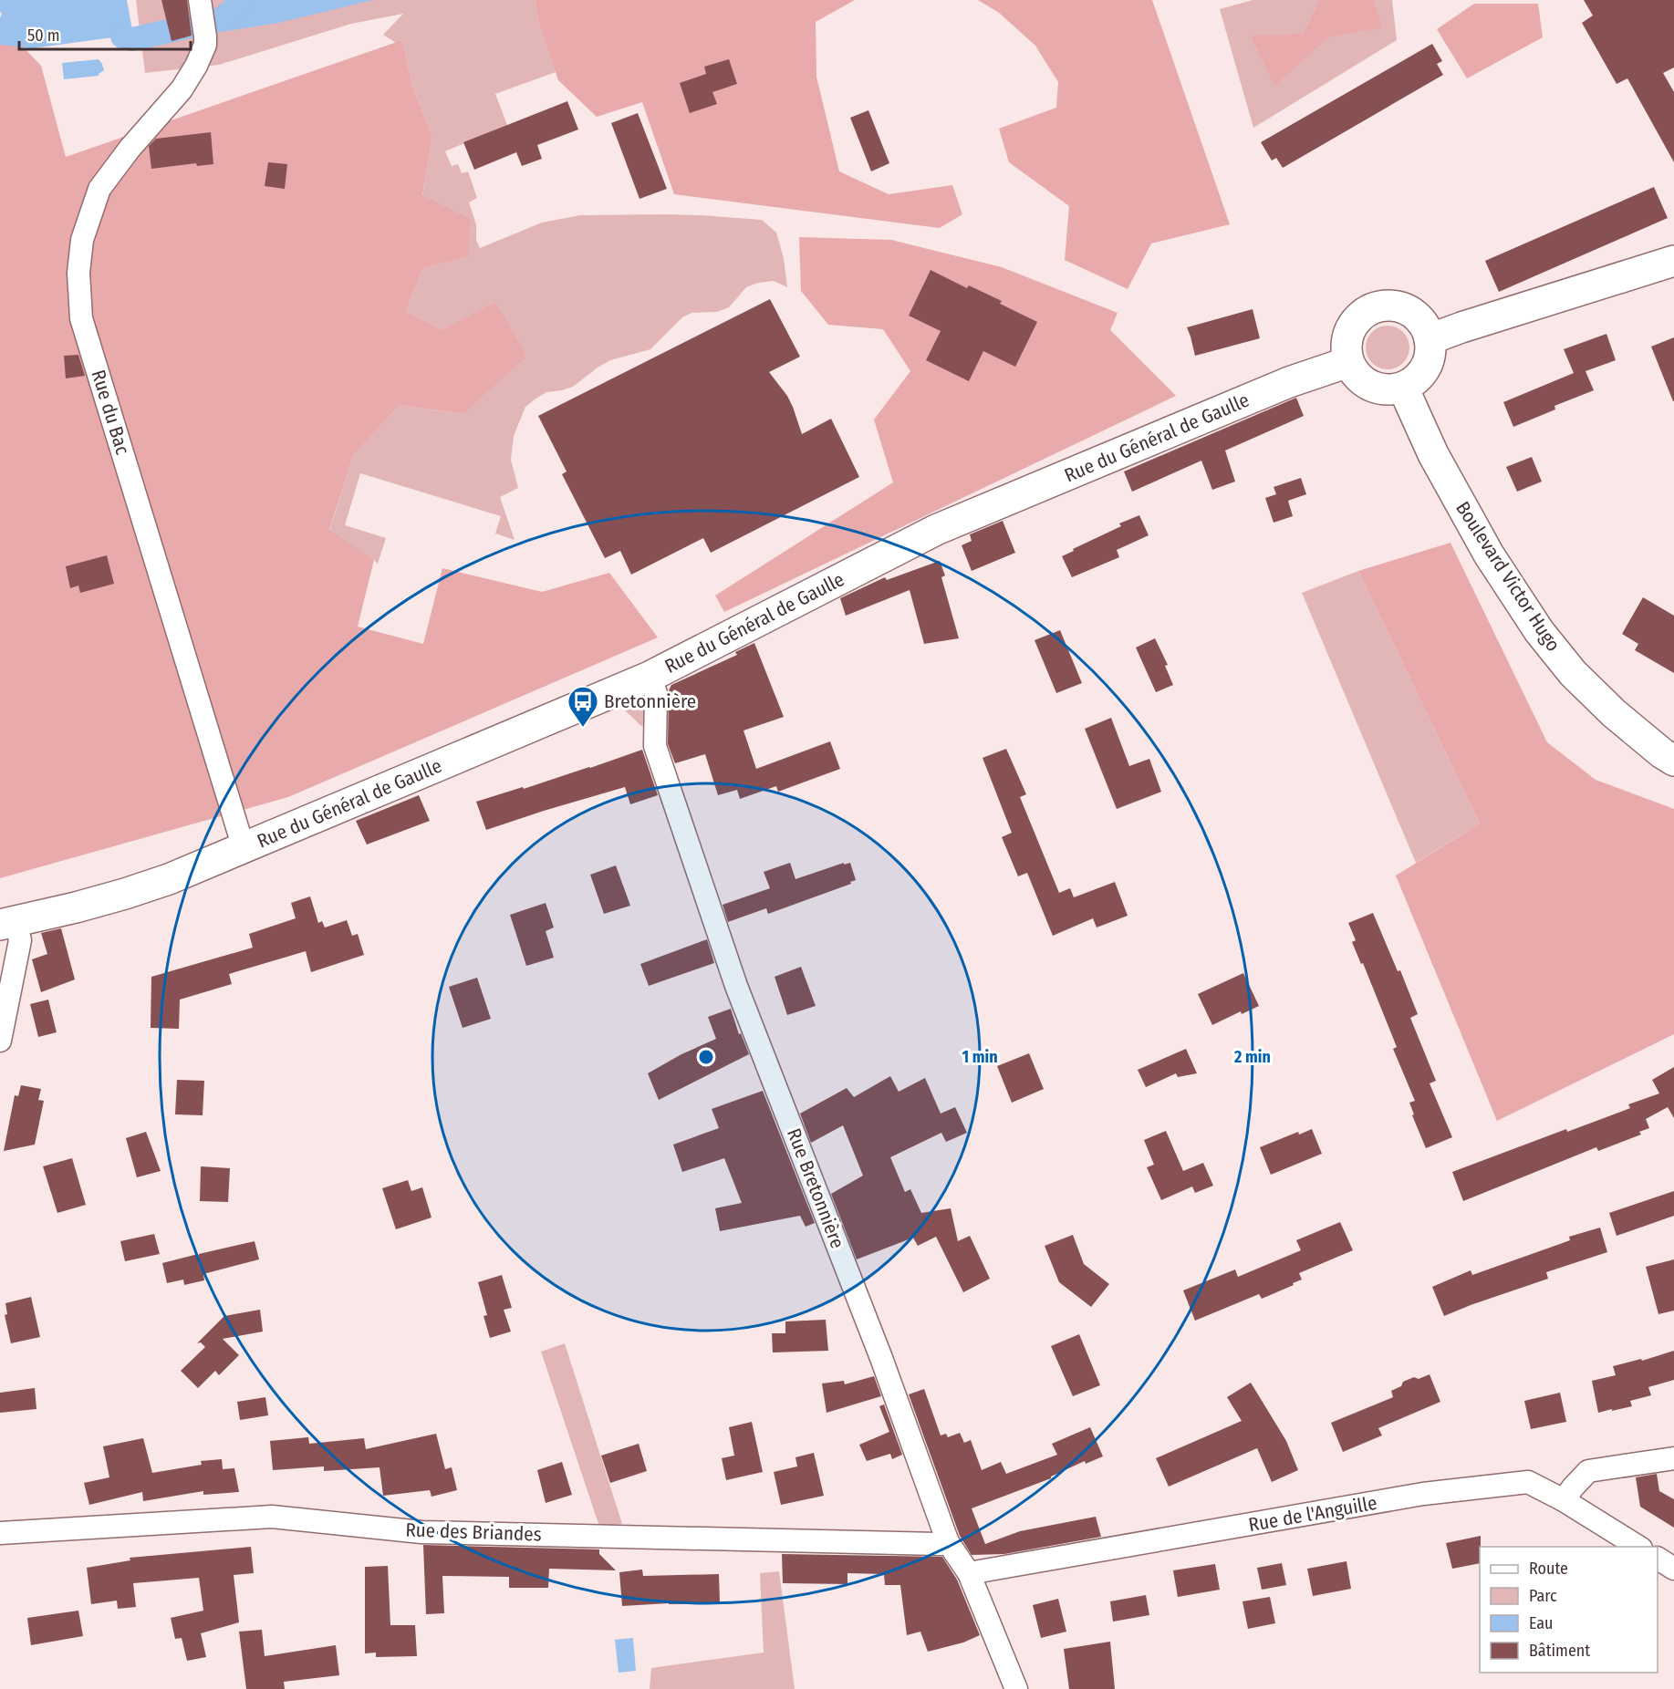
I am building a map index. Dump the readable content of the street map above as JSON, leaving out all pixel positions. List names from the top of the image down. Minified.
{"streets":{"main road":["Rue du Général de Gaulle","Boulevard Victor Hugo"],"street":["Rue du Bac","Rue Bretonnière","Rue de l'Anguille","Rue des Briandes"]},"crossings":[["Rue du Bac","Rue du Général de Gaulle"],["Rue du Général de Gaulle","Boulevard Victor Hugo"],["Rue du Général de Gaulle","Rue Bretonnière"],["Rue Bretonnière","Rue de l'Anguille"],["Rue Bretonnière","Rue des Briandes"]],"places":{"bus stop":["Bretonnière"]},"legend":["Route","Parc","Eau","Bâtiment"],"scale_bar":"50 m","rings":["1 min","2 min"]}
